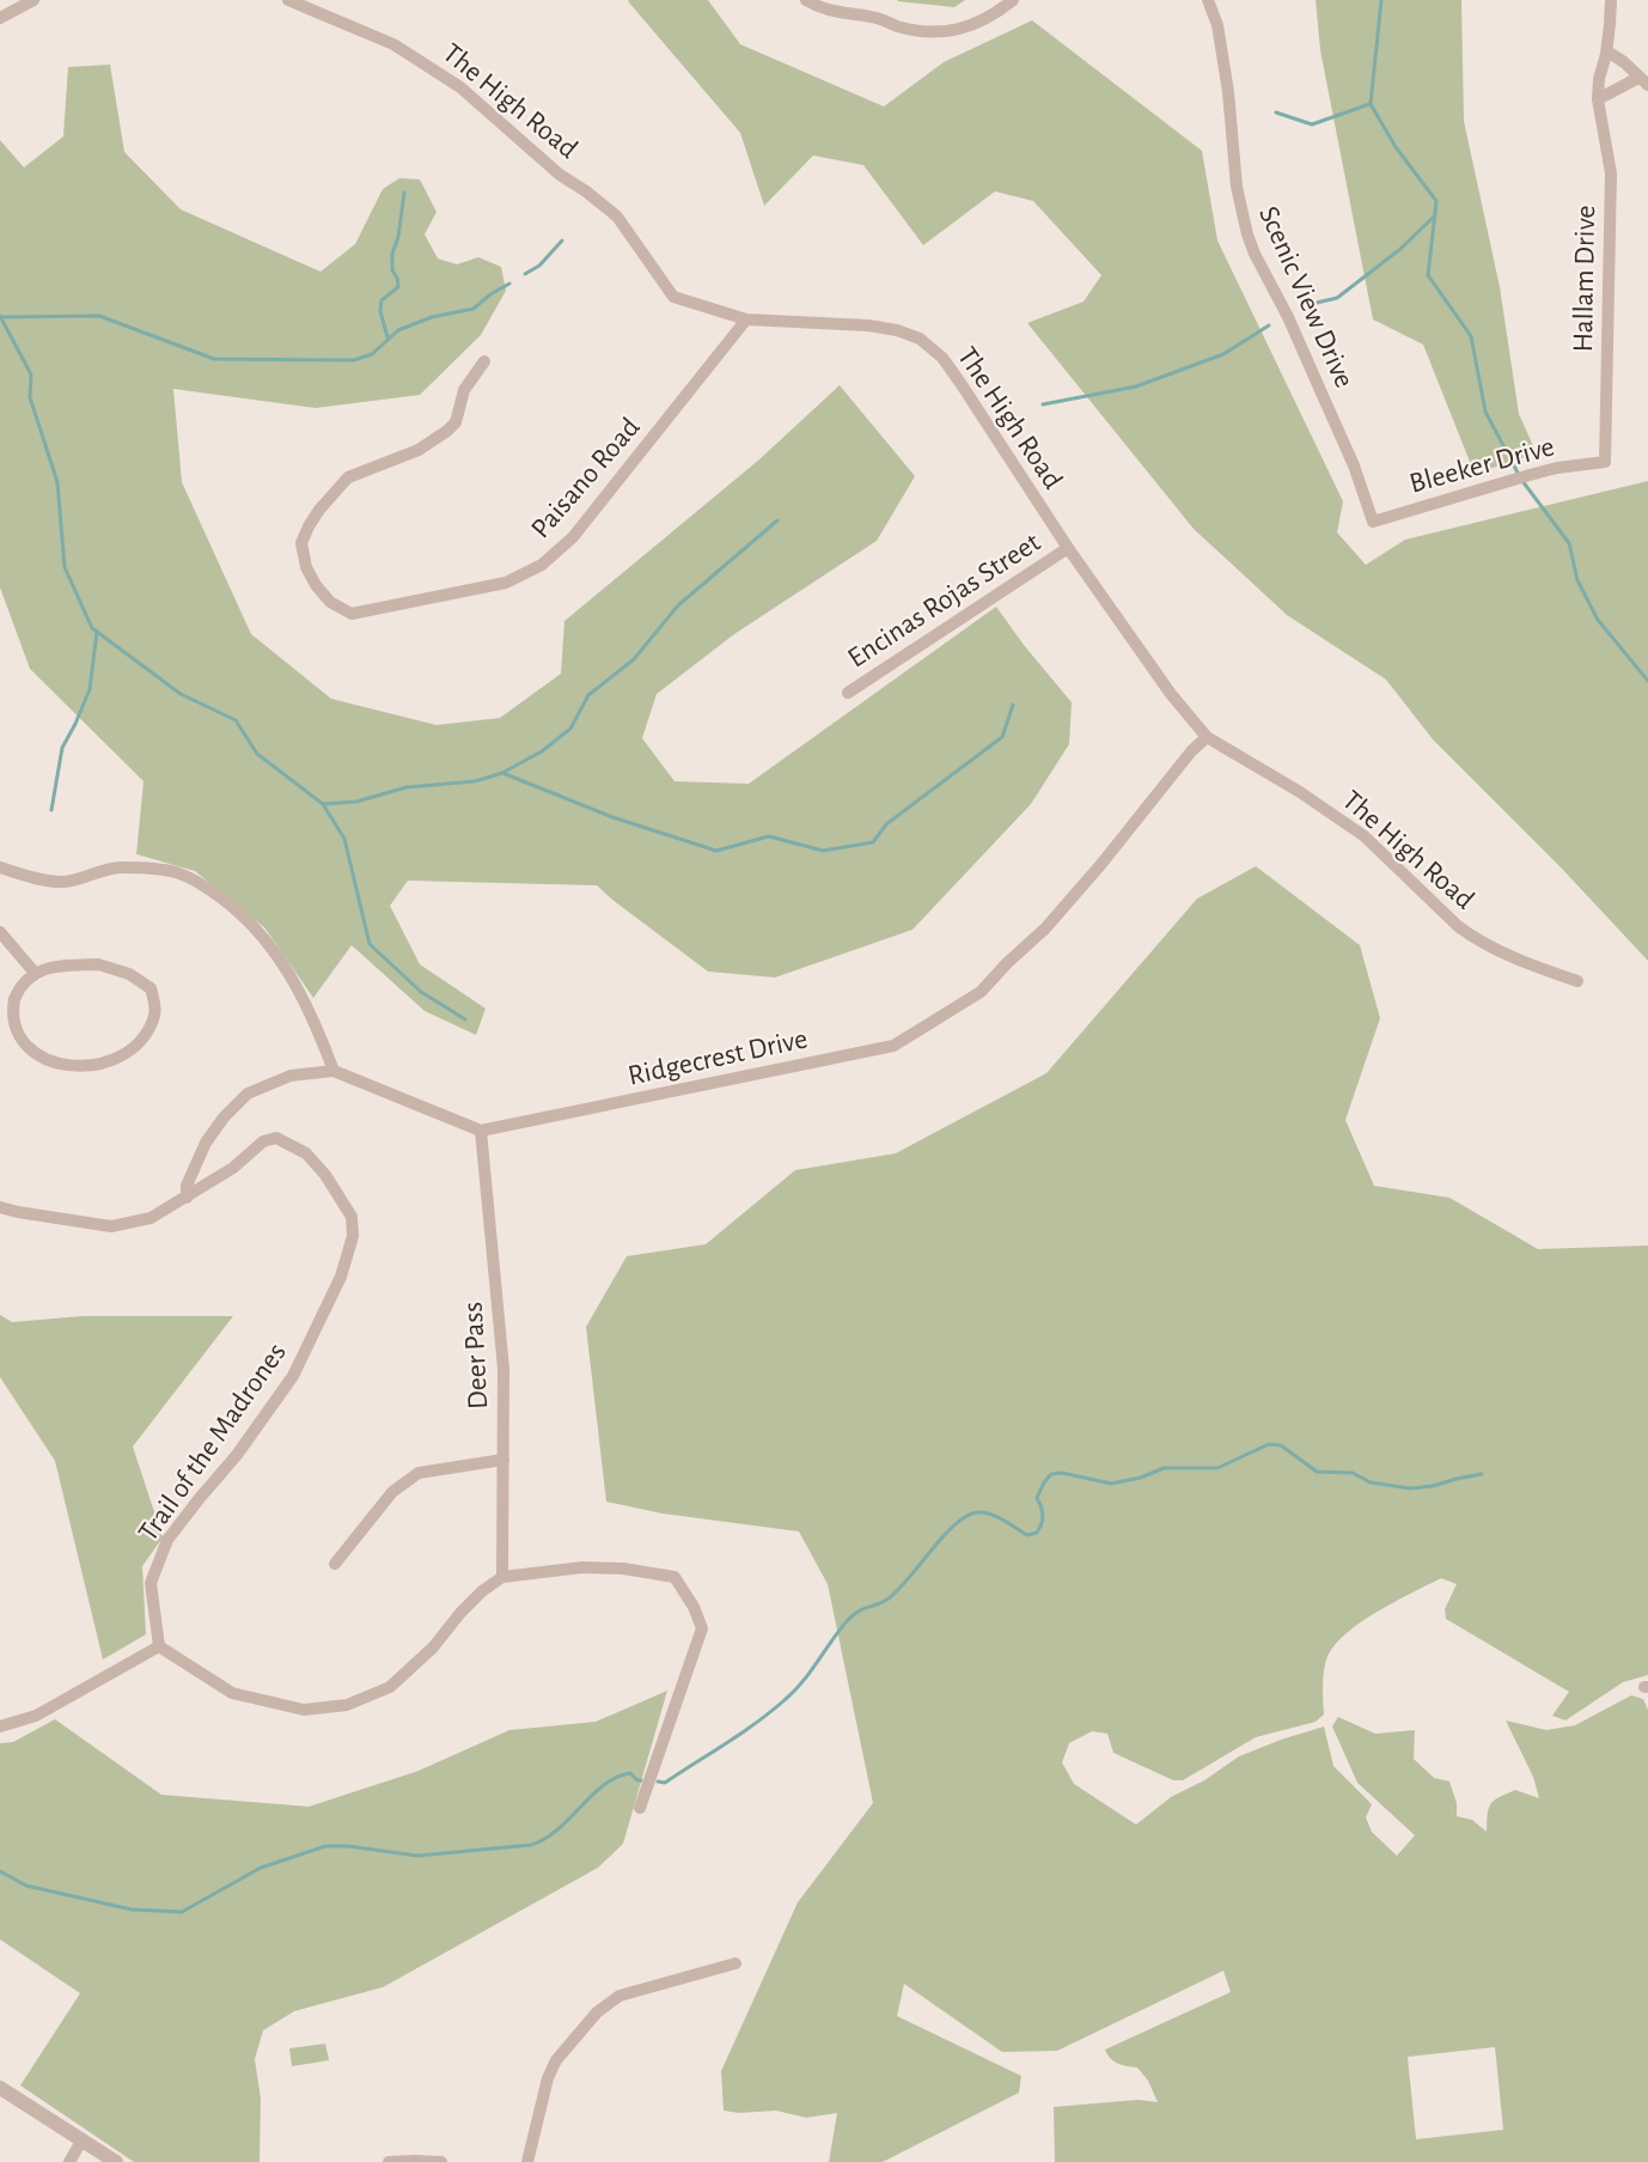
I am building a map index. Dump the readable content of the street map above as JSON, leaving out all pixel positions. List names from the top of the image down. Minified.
{"streets":{"street":["The High Road","Hallam Drive","Scenic View Drive","Bleeker Drive","Paisano Road","Encinas Rojas Street","Ridgecrest Drive","Deer Pass","Trail of the Madrones"]},"crossings":[["The High Road","Paisano Road"],["The High Road","Encinas Rojas Street"],["The High Road","Ridgecrest Drive"],["Hallam Drive","Bleeker Drive"],["Scenic View Drive","Bleeker Drive"],["Ridgecrest Drive","Deer Pass"]]}
